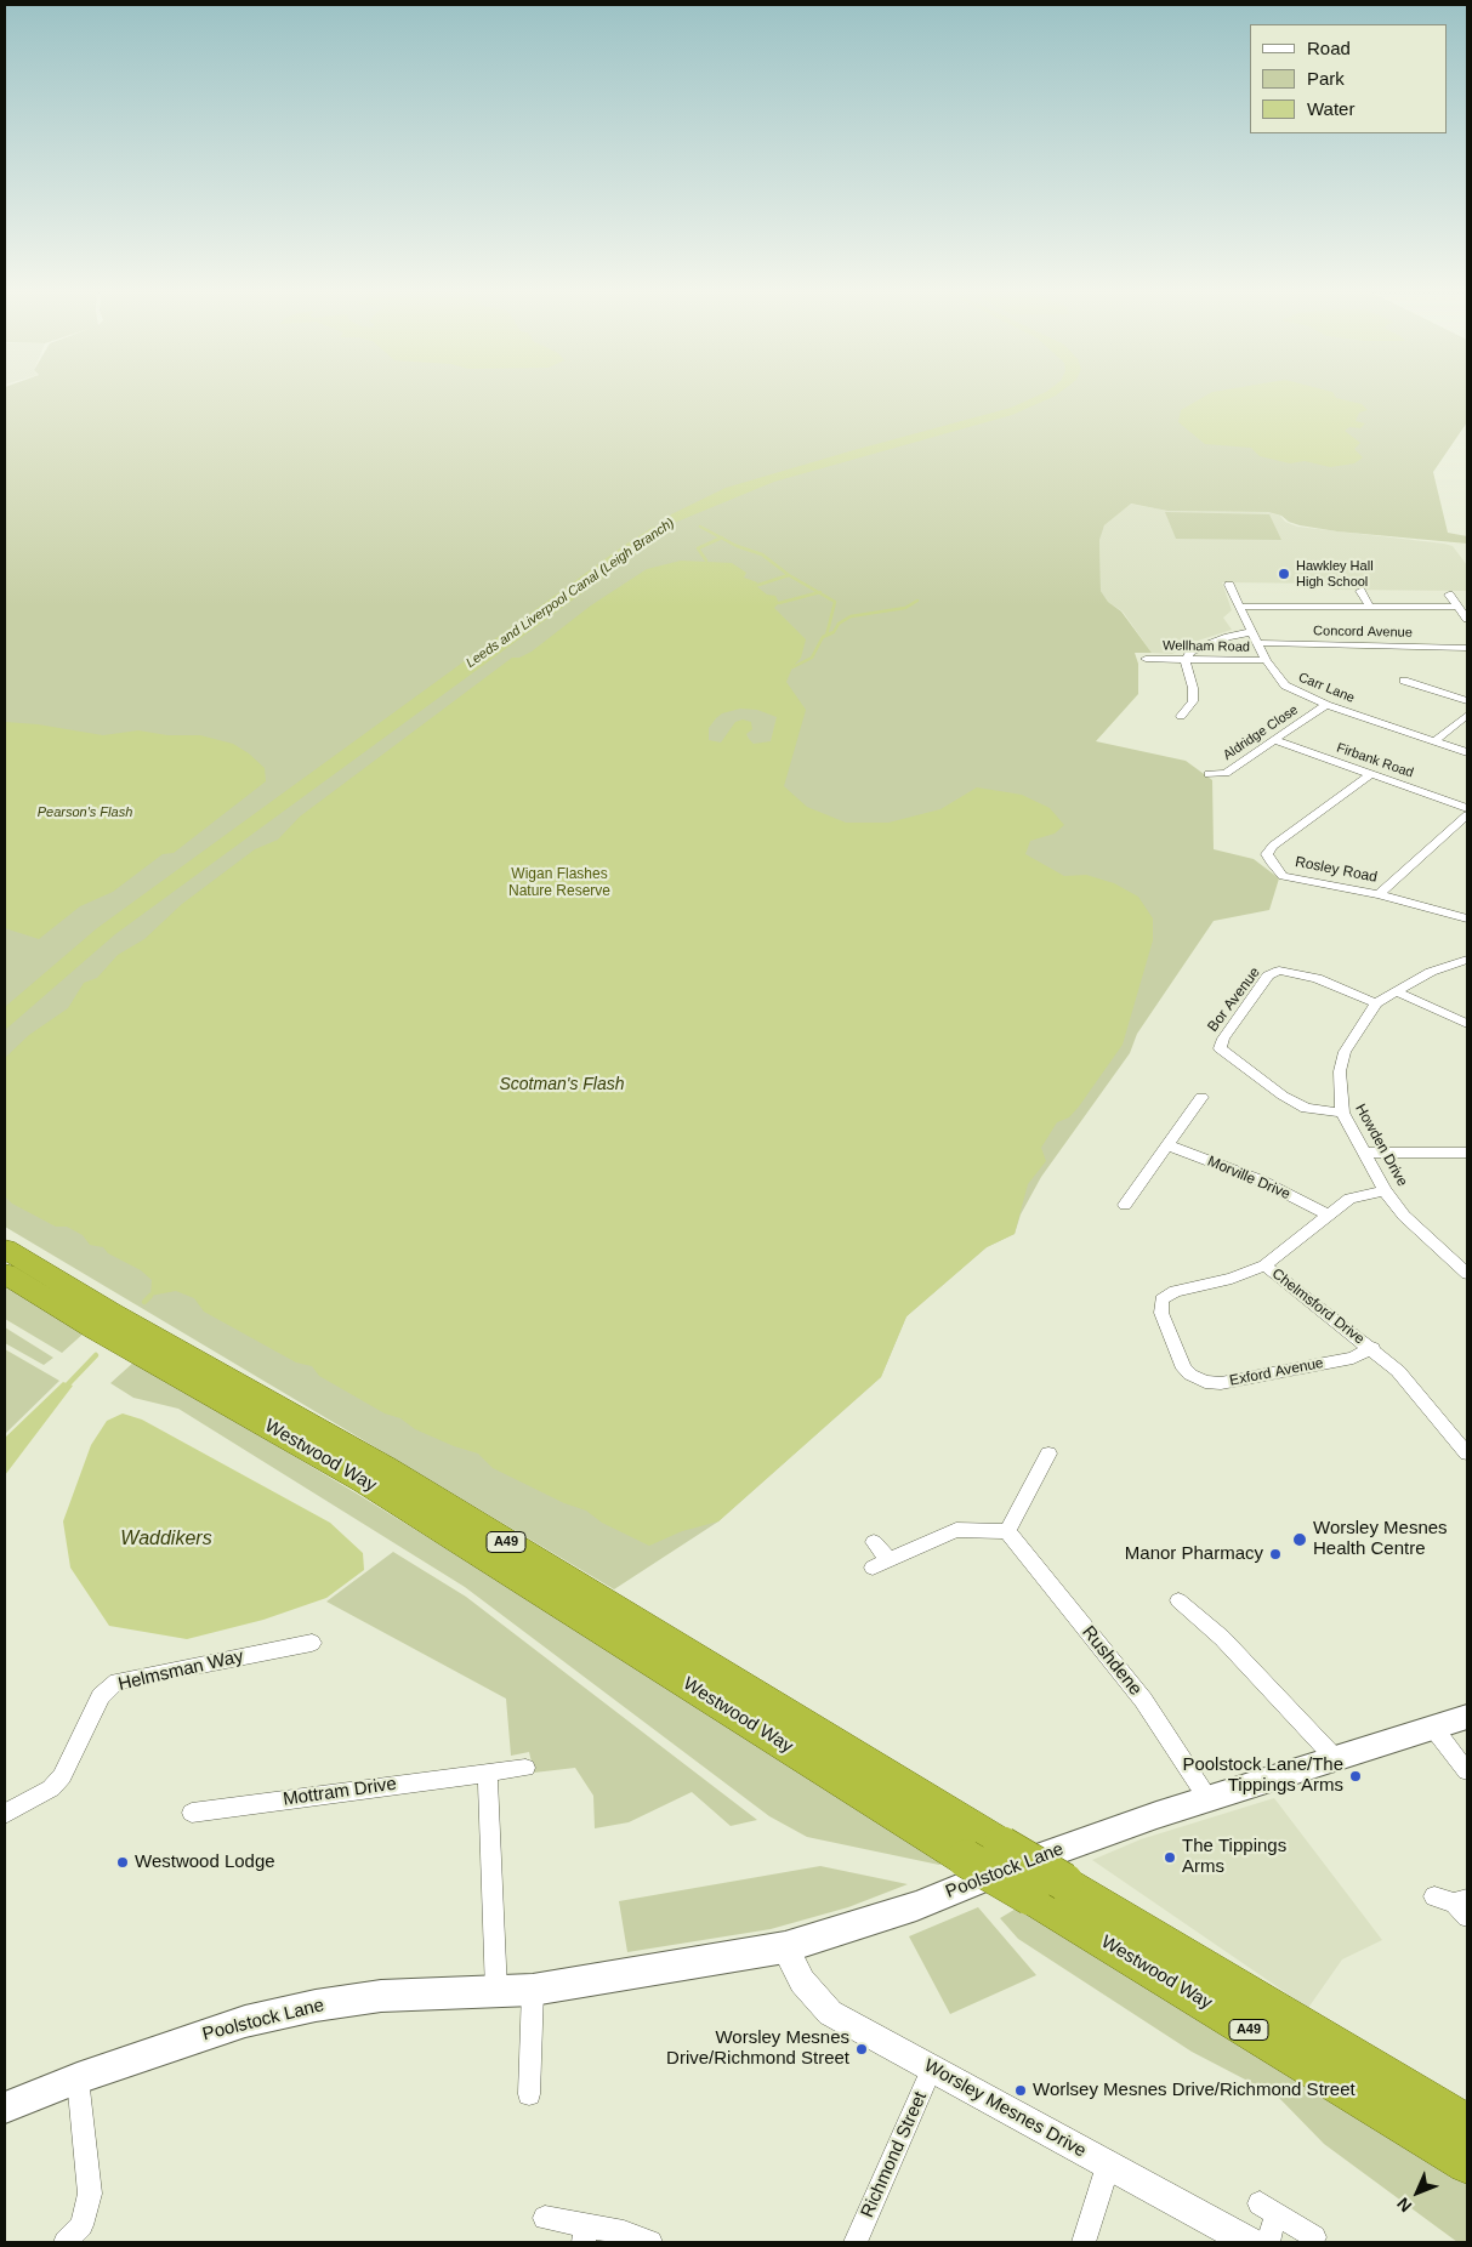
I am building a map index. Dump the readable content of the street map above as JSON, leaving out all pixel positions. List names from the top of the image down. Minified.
{"streets":{"highway":["Westwood Way","A49"],"main road":["Poolstock Lane"],"street":["Concord Avenue","Wellham Road","Carr Lane","Aldridge Close","Firbank Road","Rosley Road","Bor Avenue","Howden Drive","Morville Drive","Chelmsford Drive","Exford Avenue","Rushdene","Helmsman Way","Mottram Drive","Worsley Mesnes Drive","Richmond Street"]},"crossings":[["Concord Avenue","Carr Lane"],["Wellham Road","Carr Lane"],["Carr Lane","Aldridge Close"],["Aldridge Close","Firbank Road"],["Firbank Road","Rosley Road"],["Bor Avenue","Howden Drive"],["Howden Drive","Chelmsford Drive"],["Morville Drive","Chelmsford Drive"],["Chelmsford Drive","Exford Avenue"],["Rushdene","Poolstock Lane"],["Poolstock Lane","Worsley Mesnes Drive"],["Worsley Mesnes Drive","Richmond Street"]],"water":["Leeds and Liverpool Canal (Leigh Branch)","Pearson's Flash","Scotman's Flash","Waddikers"],"parks":["Wigan Flashes Nature Reserve"],"places":["Hawkley Hall High School","Worsley Mesnes Health Centre","Manor Pharmacy","Poolstock Lane/The Tippings Arms","The Tippings Arms","Westwood Lodge","Worsley Mesnes Drive/Richmond Street","Worlsey Mesnes Drive/Richmond Street"],"legend":["Road","Park","Water"],"north":"bottom left"}
